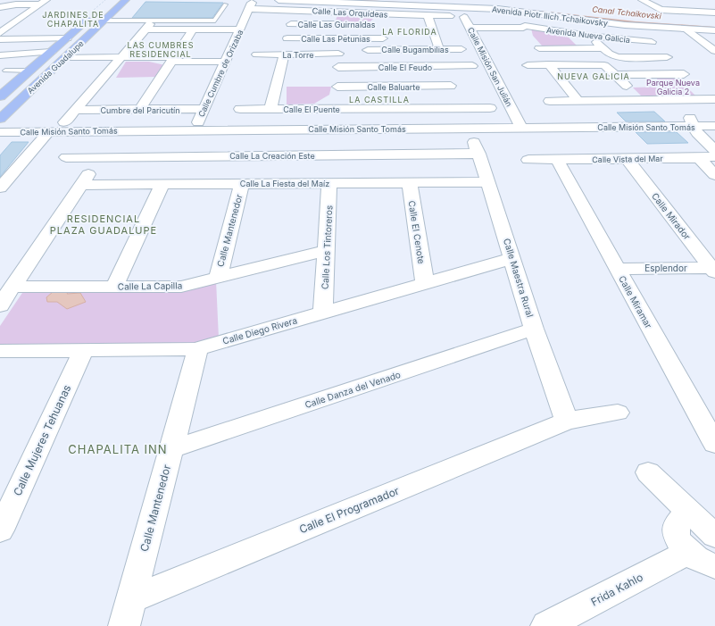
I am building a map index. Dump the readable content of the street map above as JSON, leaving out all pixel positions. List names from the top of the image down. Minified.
{"streets":{"main road":["Avenida Guadalupe"],"street":["Calle Las Orquídeas","Avenida Piotr Ilich Tchaikovsky","Calle Las Guirnaldas","Avenida Nueva Galicia","Calle Las Petunias","Calle Bugambilias","La Torre","Calle El Feudo","Calle Misión San Julián","Calle Cumbre de Orizaba","Calle Baluarte","Calle El Puente","Cumbre del Paricutín","Calle Misión Santo Tomás","Calle La Creación Este","Calle Vista del Mar","Calle La Fiesta del Maíz","Calle Mirador","Calle Mantenedor","Calle El Cenote","Calle Los Tintoreros","Esplendor","Calle Maestra Rural","Calle La Capilla","Calle Miramar","Calle Diego Rivera","Calle Danza del Venado","Calle Mujeres Tehuanas","Calle El Programador","Frida Kahlo"]},"crossings":[["Calle Las Orquídeas","Calle Las Petunias"],["Calle Las Orquídeas","Calle Cumbre de Orizaba"],["Avenida Piotr Ilich Tchaikovsky","Calle Misión San Julián"],["Avenida Nueva Galicia","Calle Misión San Julián"],["Calle Las Petunias","La Torre"],["La Torre","Calle El Feudo"],["Calle Misión San Julián","Calle Misión Santo Tomás"],["Calle Cumbre de Orizaba","Cumbre del Paricutín"],["Calle La Creación Este","Calle Maestra Rural"],["Calle Vista del Mar","Calle Mirador"],["Calle Vista del Mar","Calle Miramar"],["Calle La Fiesta del Maíz","Calle Mantenedor"],["Calle La Fiesta del Maíz","Calle El Cenote"],["Calle La Fiesta del Maíz","Calle Los Tintoreros"],["Calle La Fiesta del Maíz","Calle Maestra Rural"],["Calle Mirador","Esplendor"],["Calle Mantenedor","Calle La Capilla"],["Calle Mantenedor","Calle Diego Rivera"],["Calle Mantenedor","Calle Danza del Venado"],["Calle Mantenedor","Calle El Programador"],["Calle El Cenote","Calle Diego Rivera"],["Calle Los Tintoreros","Calle La Capilla"],["Calle Los Tintoreros","Calle Diego Rivera"],["Esplendor","Calle Miramar"],["Calle Maestra Rural","Calle Diego Rivera"],["Calle Maestra Rural","Calle Danza del Venado"],["Calle Maestra Rural","Calle El Programador"],["Calle Diego Rivera","Calle Mujeres Tehuanas"]],"districts":["JARDINES DE CHAPALITA","LA FLORIDA","LAS CUMBRES RESIDENCIAL","NUEVA GALICIA","LA CASTILLA","RESIDENCIAL PLAZA GUADALUPE","CHAPALITA INN"],"water":["Canal Tchaikovski"],"parks":["Parque Nueva Galicia 2"]}
